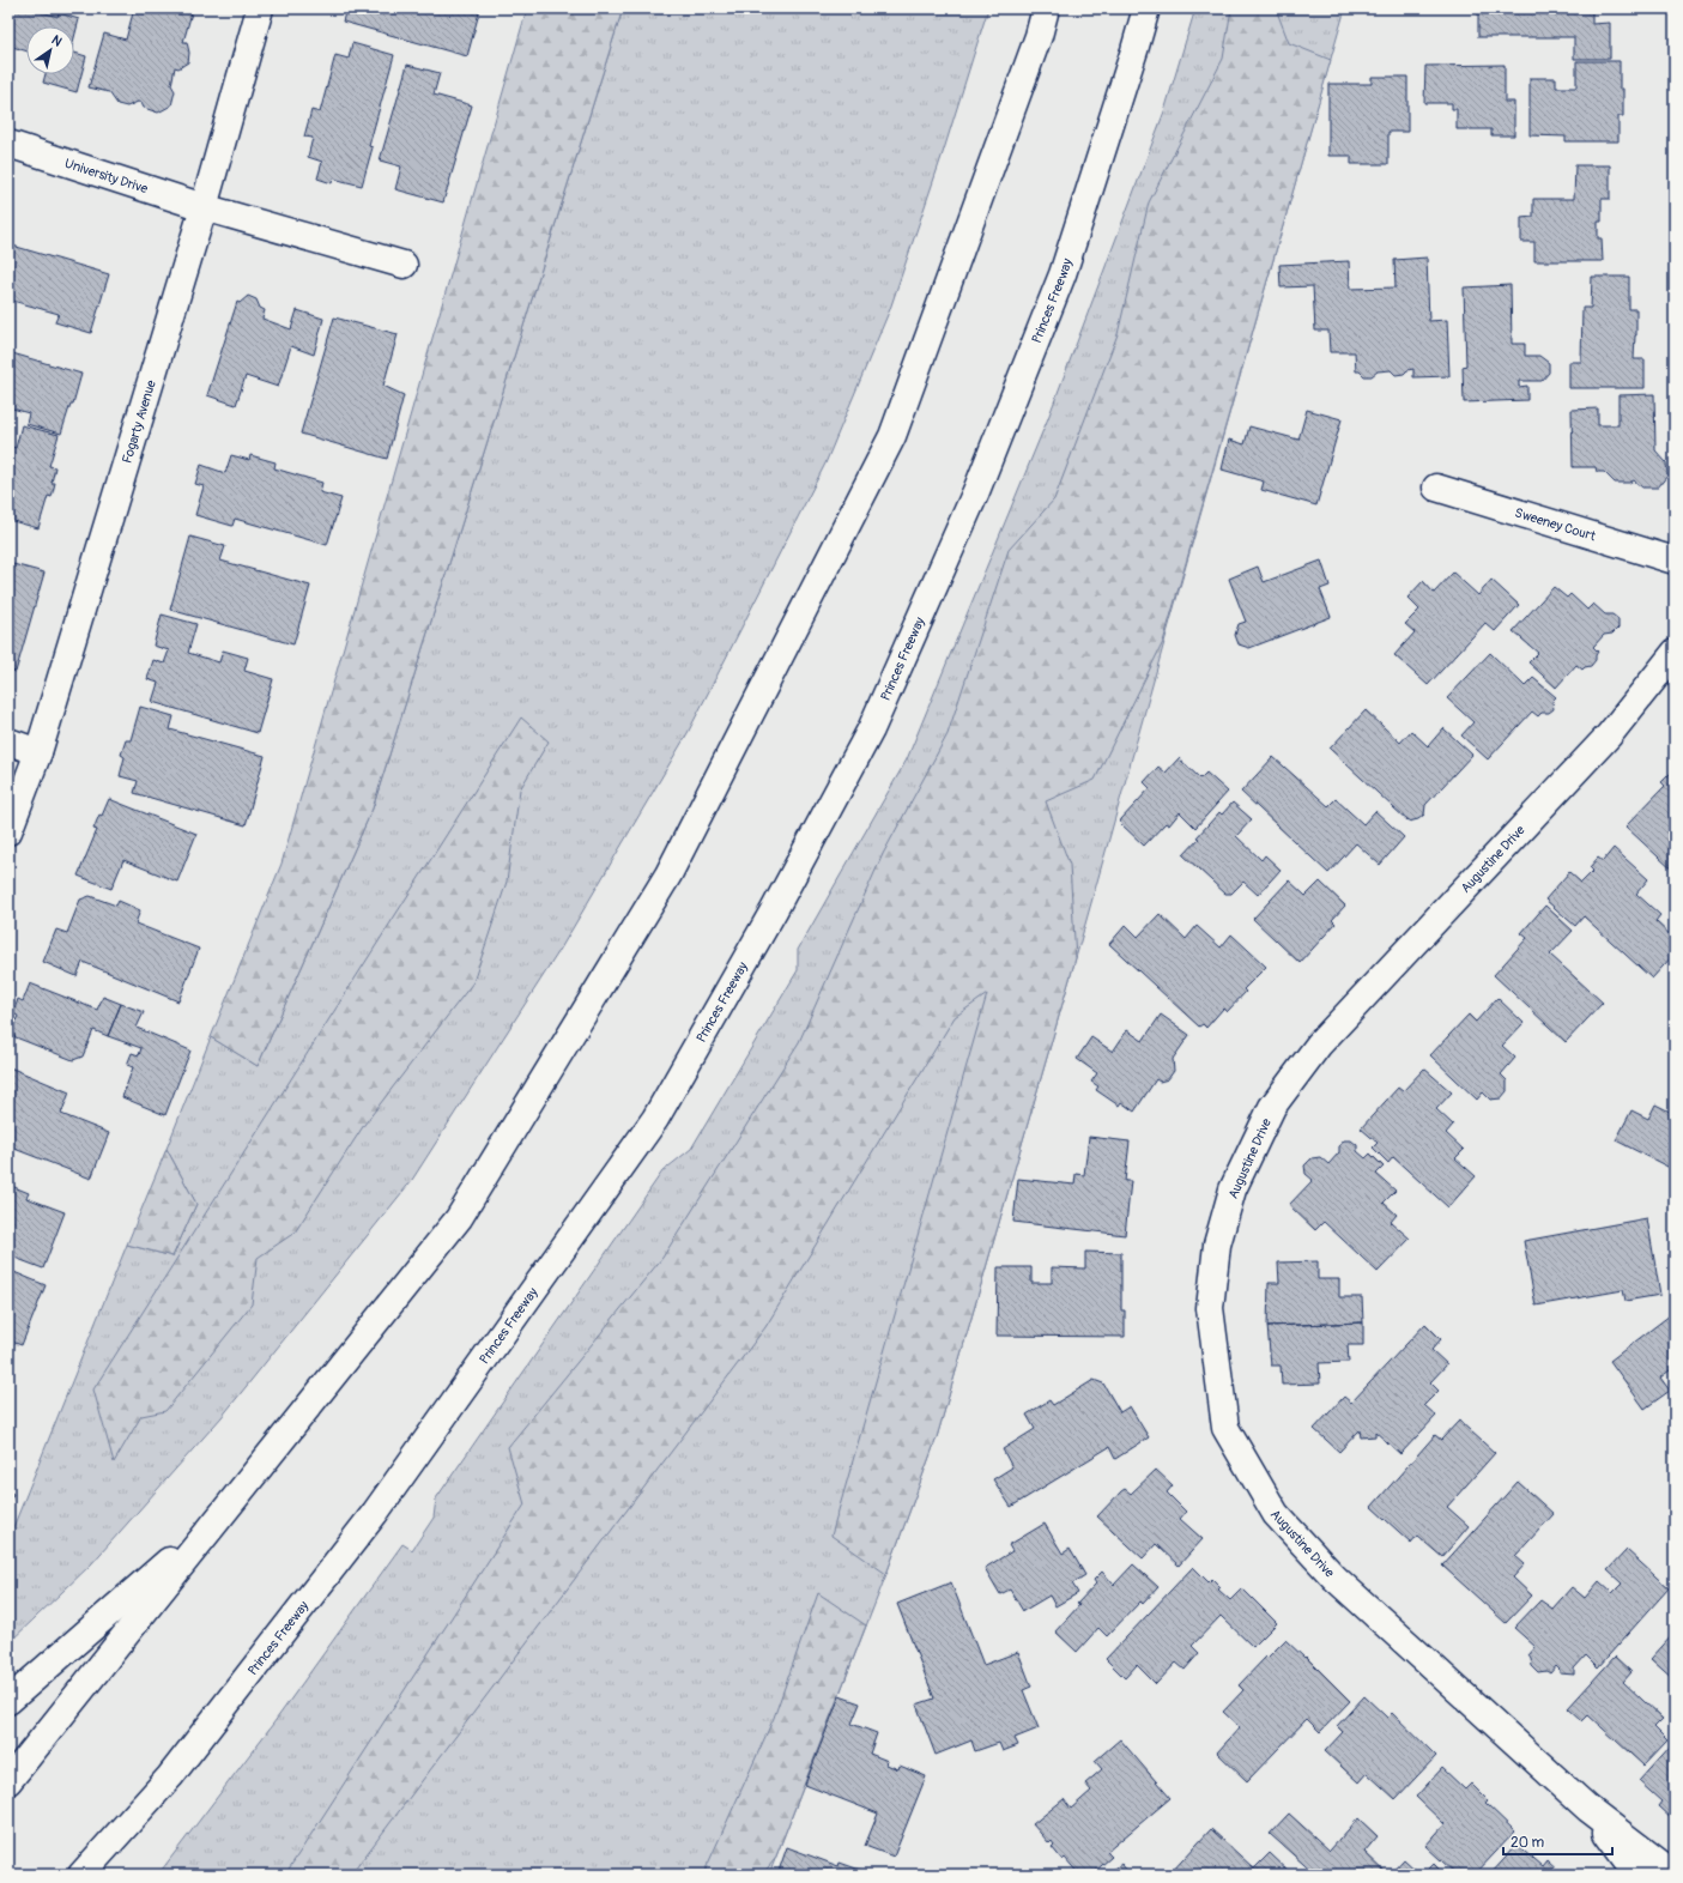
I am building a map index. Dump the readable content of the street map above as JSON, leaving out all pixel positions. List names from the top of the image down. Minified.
{"streets":{"main road":["University Drive","Princes Freeway","Fogarty Avenue","Sweeney Court","Augustine Drive"]},"crossings":[["University Drive","Fogarty Avenue"]],"scale_bar":"20 m","north":"top right"}
